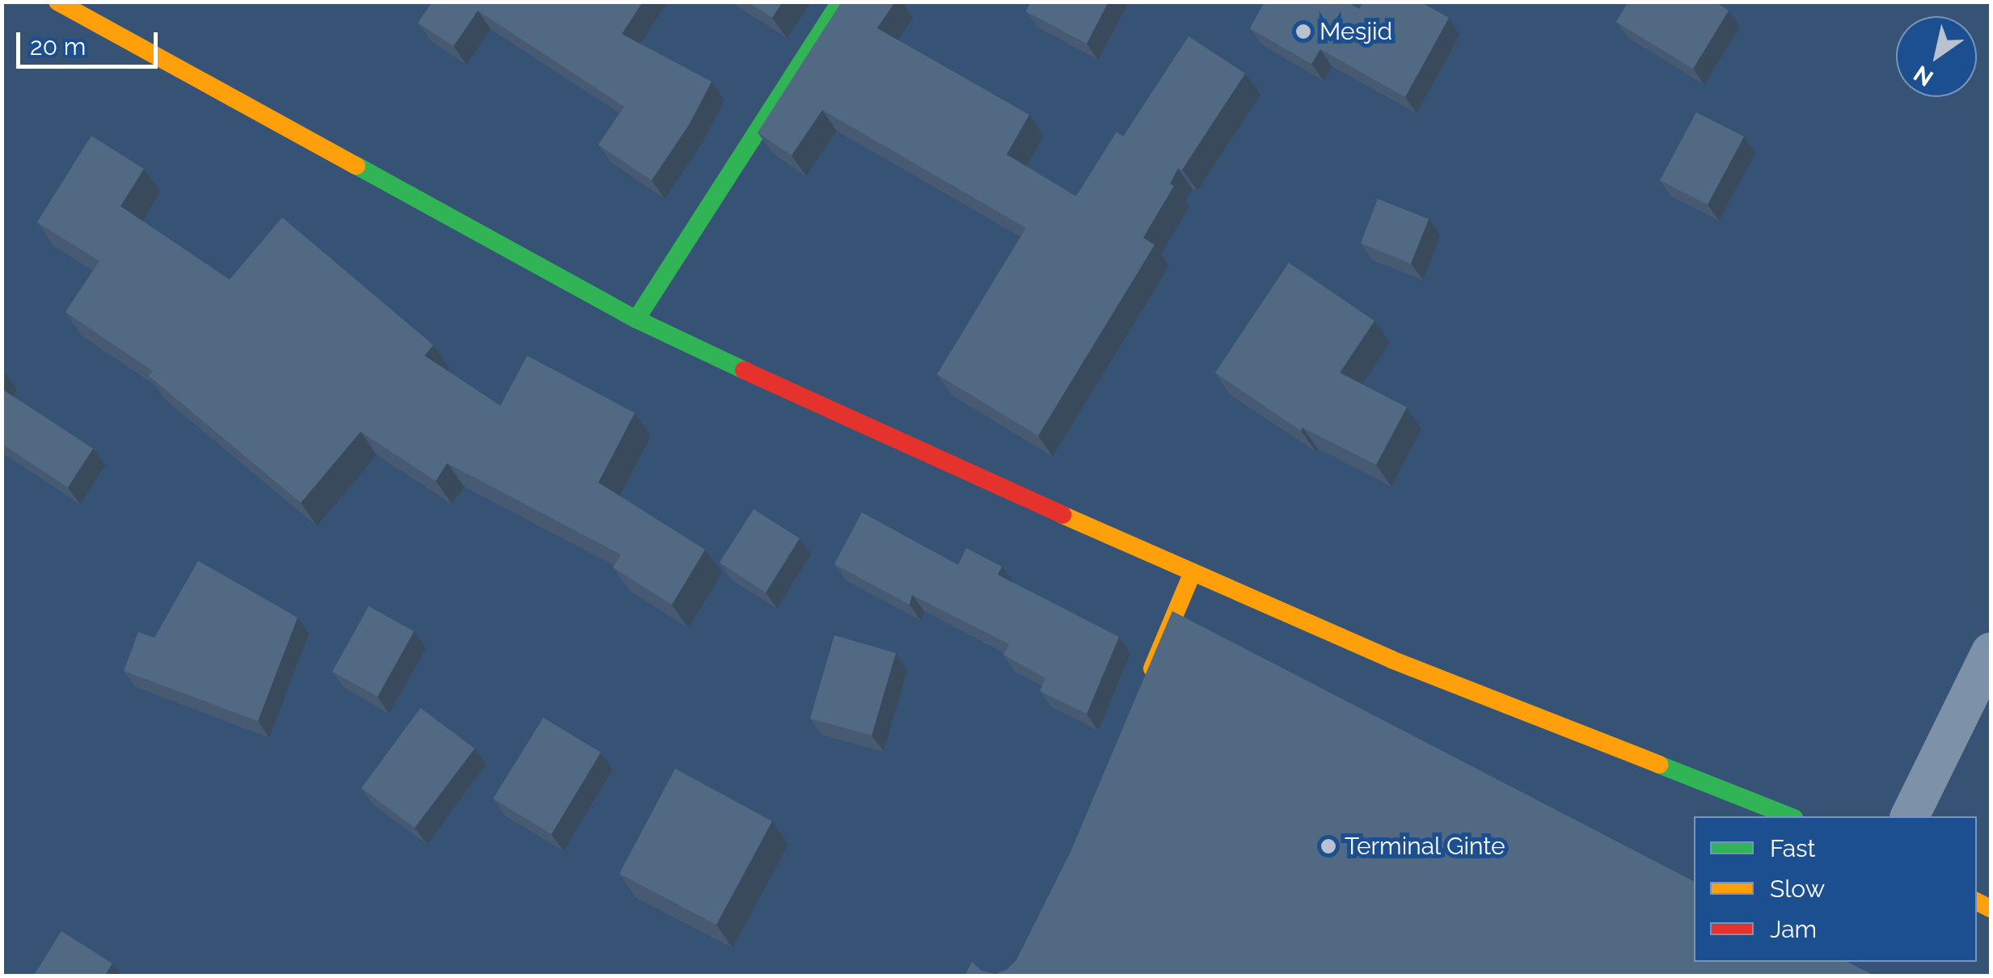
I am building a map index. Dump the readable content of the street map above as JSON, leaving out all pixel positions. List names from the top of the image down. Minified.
{"places":["Mesjid","Terminal Ginte"],"legend":["Fast","Slow","Jam"],"scale_bar":"20 m","north":"bottom left"}
